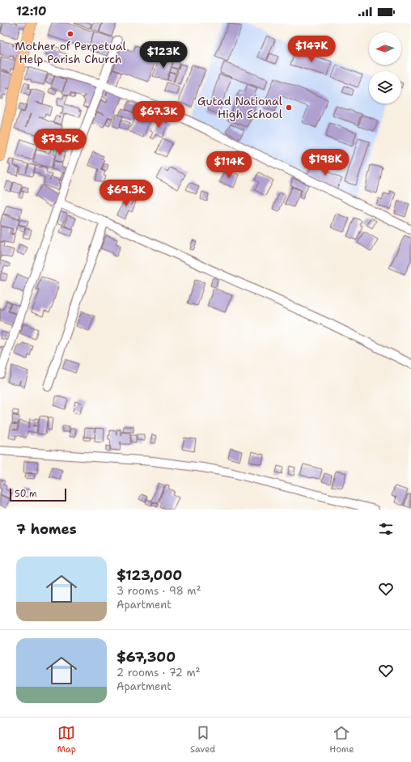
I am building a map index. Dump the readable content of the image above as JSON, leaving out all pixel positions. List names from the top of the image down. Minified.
{"places":["Mother of Perpetual Help Parish Church","Gutad National High School"],"scale_bar":"50 m","north":"left","page":{"status":"12:10","price":["$147K","$123K","$67.3K","$73.5K","$198K","$114K","$69.3K"],"scale":"50 m","heading":"7 homes","list":[{"name":"$123,000","note":"3 rooms · 98 m² · Apartment"},{"name":"$67,300","note":"2 rooms · 72 m² · Apartment"}],"tabs":["Map","Saved","Home"]}}
